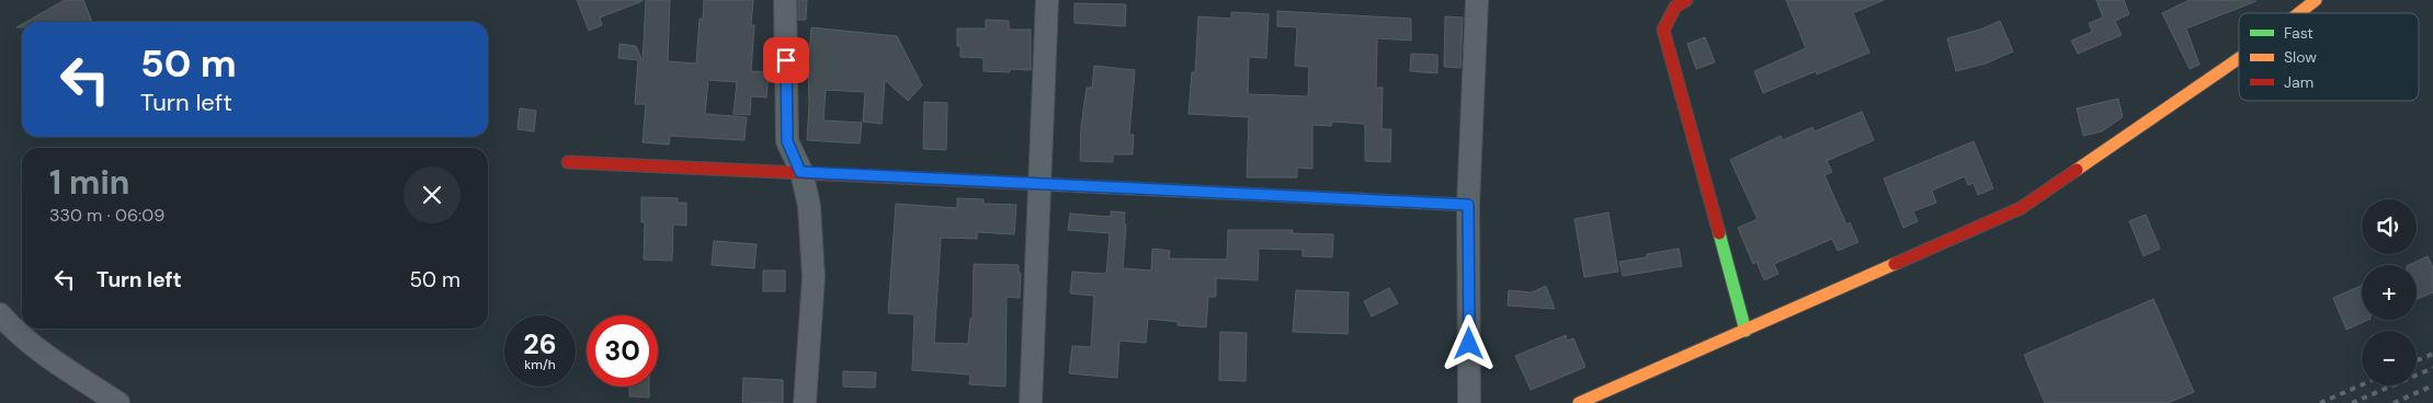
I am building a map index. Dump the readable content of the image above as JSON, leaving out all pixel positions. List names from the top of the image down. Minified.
{"legend":["Fast","Slow","Jam"],"page":{"turn":["50 m","Turn left"],"heading":["1 min","330 m · 06:09"],"map_buttons":["+","−"],"list":[{"name":"Turn left","value":"50 m"}],"speed":"26 km/h","limit":"30"}}
